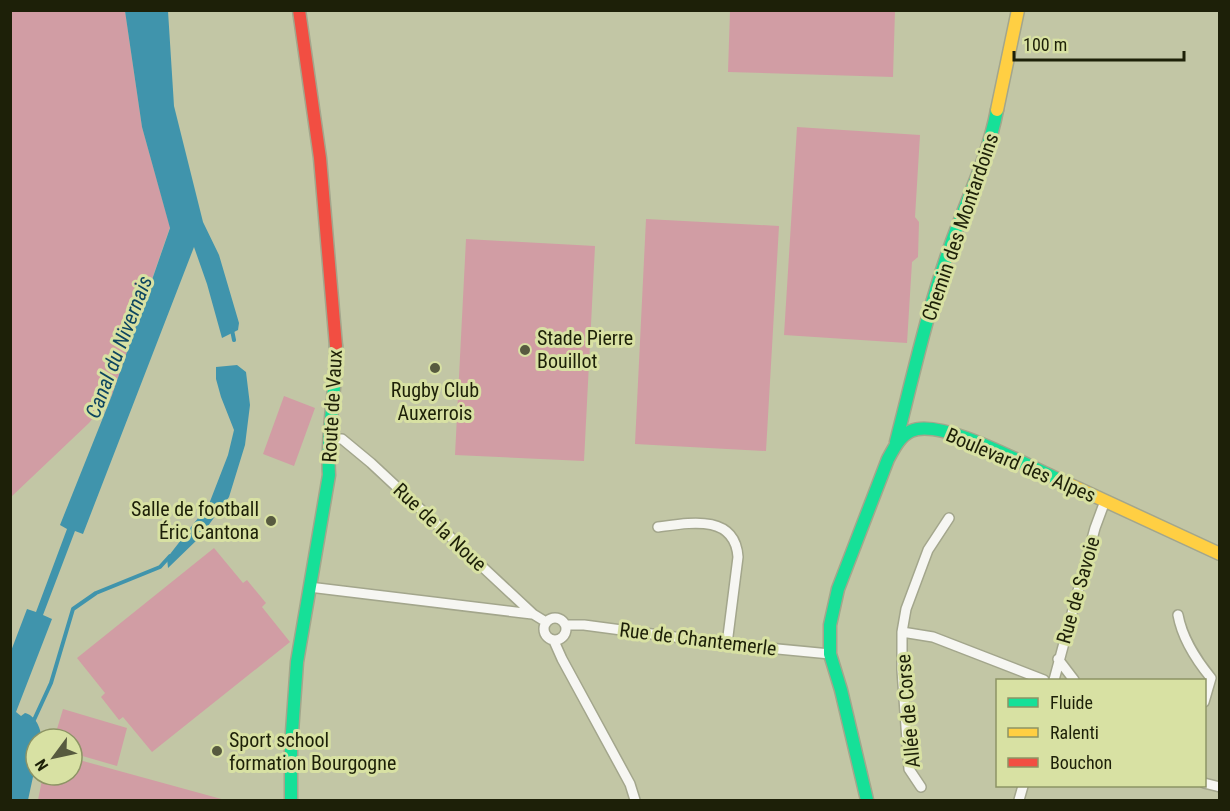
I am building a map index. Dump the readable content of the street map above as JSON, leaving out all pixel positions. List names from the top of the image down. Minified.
{"streets":{"street":["Chemin des Montardoins","Route de Vaux","Boulevard des Alpes","Rue de la Noue","Rue de Savoie","Rue de Chantemerle","Allée de Corse"]},"crossings":[["Chemin des Montardoins","Boulevard des Alpes"],["Route de Vaux","Rue de la Noue"],["Boulevard des Alpes","Rue de Savoie"],["Rue de la Noue","Rue de Chantemerle"]],"water":["Canal du Nivernais"],"places":["Stade Pierre Bouillot","Rugby Club Auxerrois","Salle de football Éric Cantona","Sport school formation Bourgogne"],"legend":["Fluide","Ralenti","Bouchon"],"scale_bar":"100 m","north":"bottom left"}
